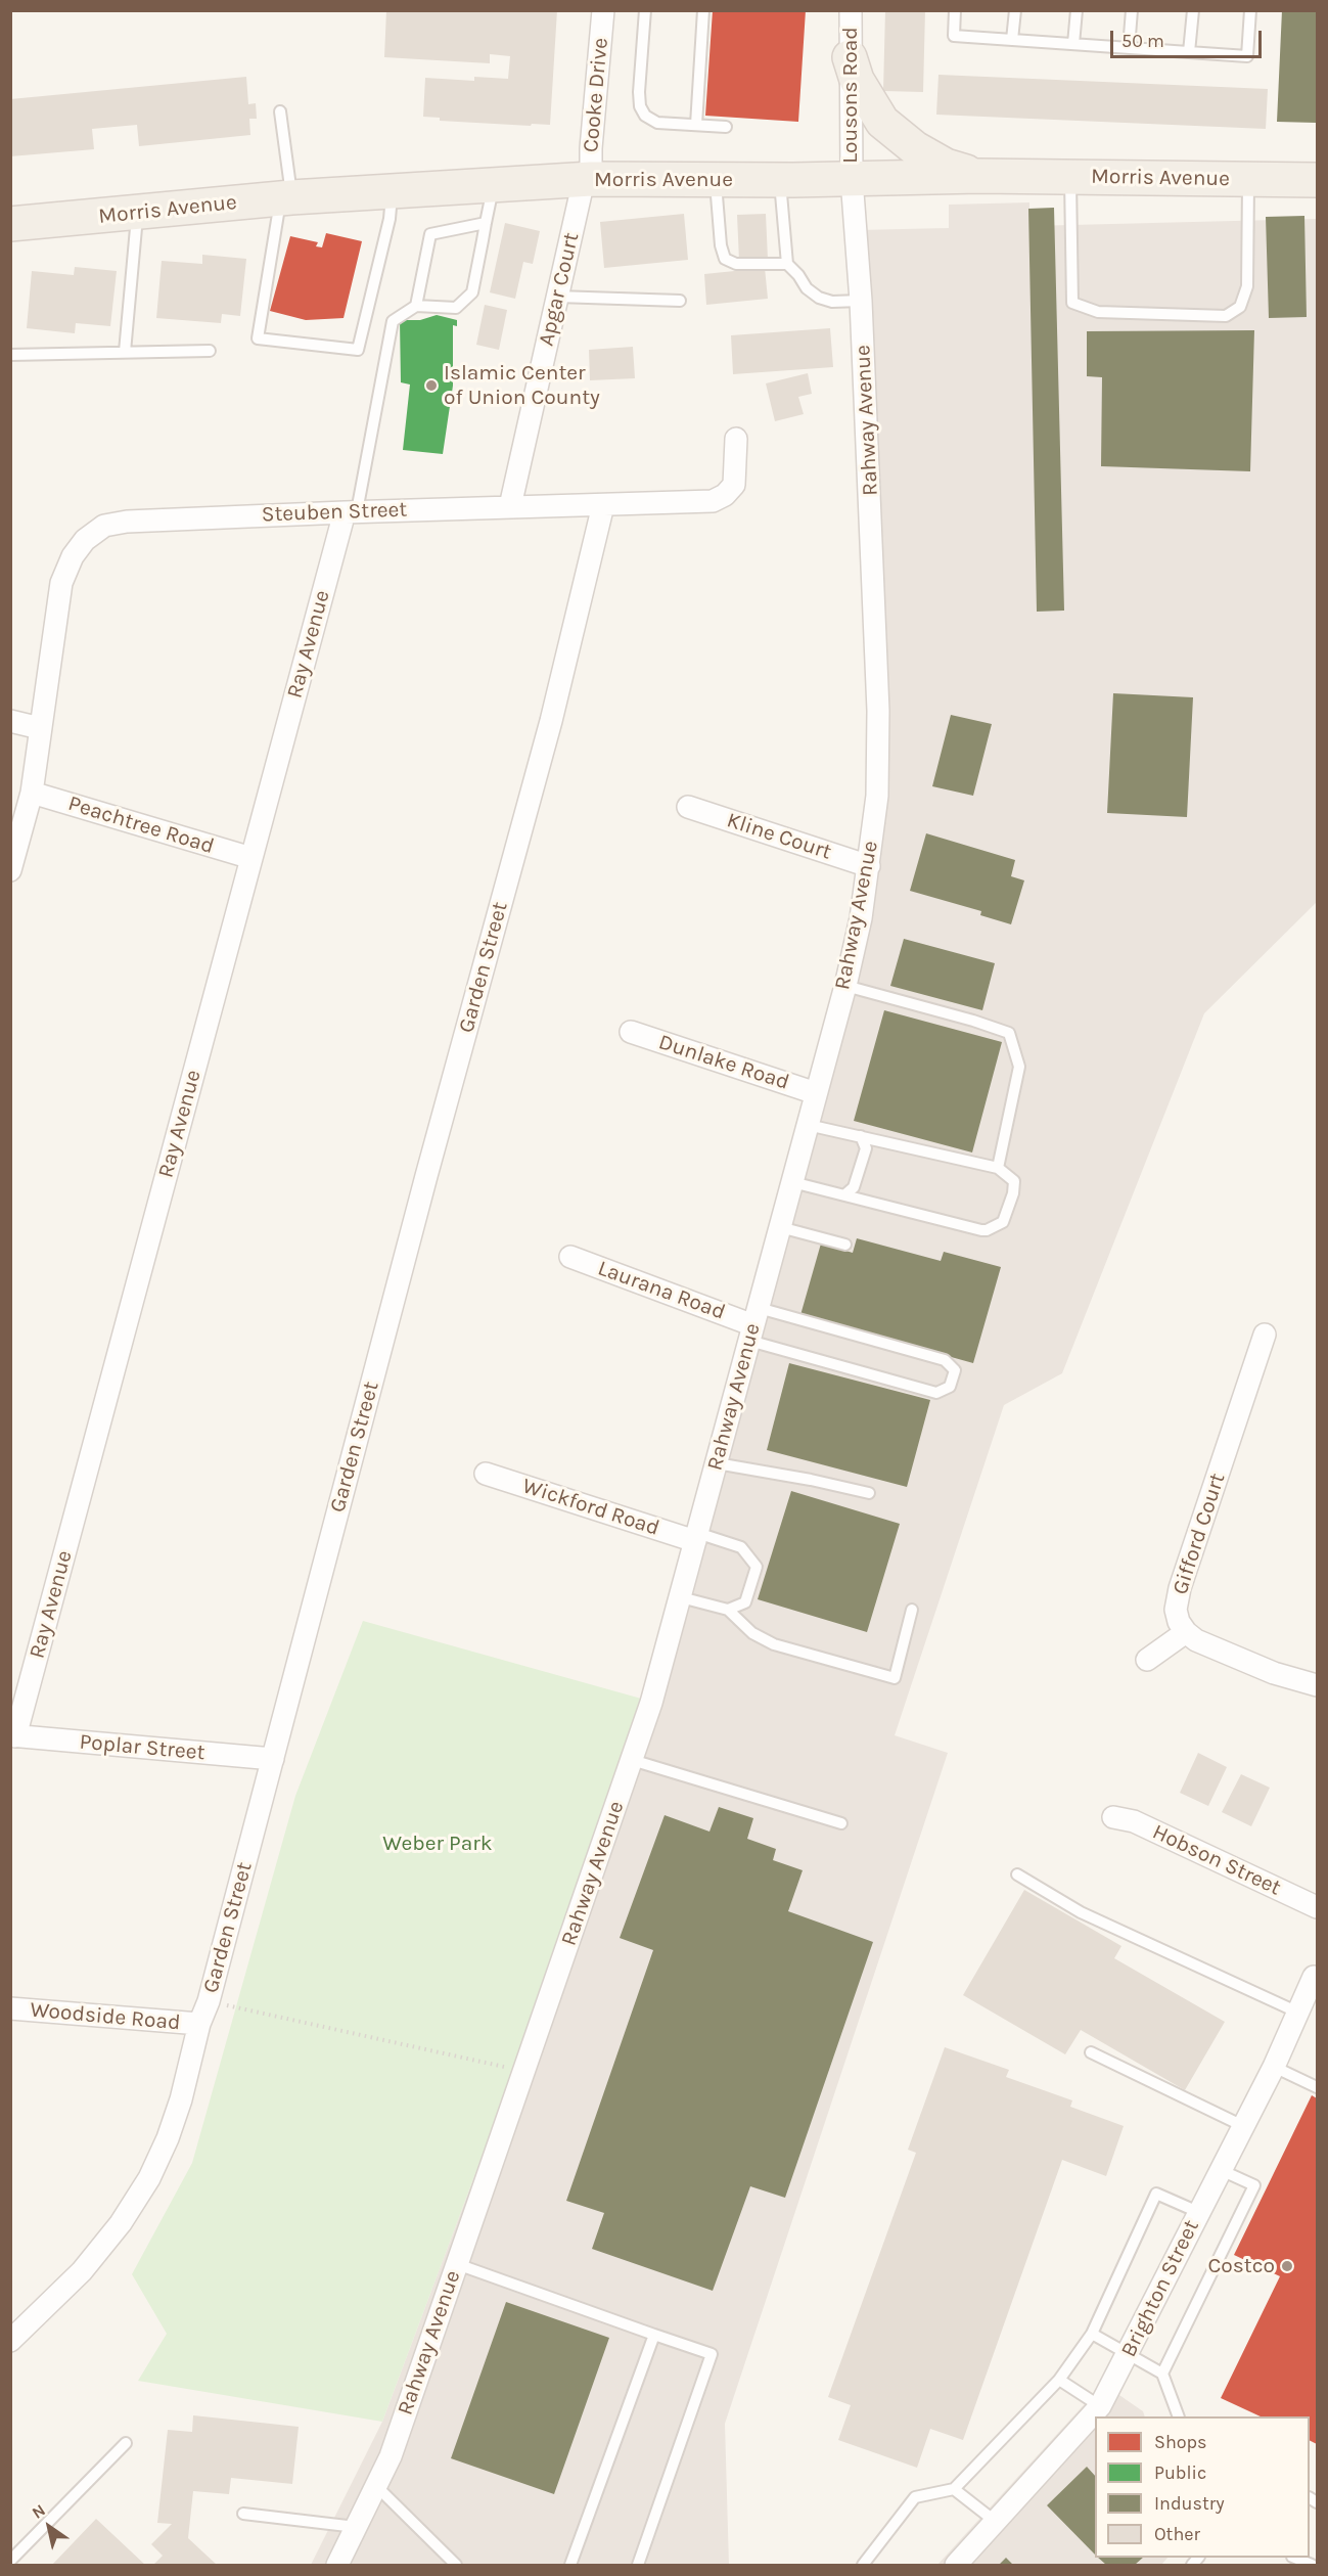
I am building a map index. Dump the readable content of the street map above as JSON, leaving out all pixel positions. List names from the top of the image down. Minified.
{"streets":{"main road":["Morris Avenue"],"street":["Cooke Drive","Lousons Road","Apgar Court","Rahway Avenue","Steuben Street","Ray Avenue","Peachtree Road","Kline Court","Garden Street","Dunlake Road","Laurana Road","Wickford Road","Gifford Court","Poplar Street","Hobson Street","Woodside Road","Brighton Street"]},"crossings":[["Cooke Drive","Morris Avenue"],["Cooke Drive","Apgar Court"],["Lousons Road","Morris Avenue"],["Lousons Road","Rahway Avenue"],["Morris Avenue","Apgar Court"],["Morris Avenue","Rahway Avenue"],["Apgar Court","Steuben Street"],["Rahway Avenue","Kline Court"],["Rahway Avenue","Dunlake Road"],["Rahway Avenue","Laurana Road"],["Rahway Avenue","Wickford Road"],["Steuben Street","Ray Avenue"],["Steuben Street","Garden Street"],["Ray Avenue","Peachtree Road"],["Ray Avenue","Poplar Street"],["Garden Street","Poplar Street"],["Garden Street","Woodside Road"]],"parks":["Weber Park"],"places":["Islamic Center of Union County","Costco"],"legend":["Shops","Public","Industry","Other"],"scale_bar":"50 m","north":"top left"}
